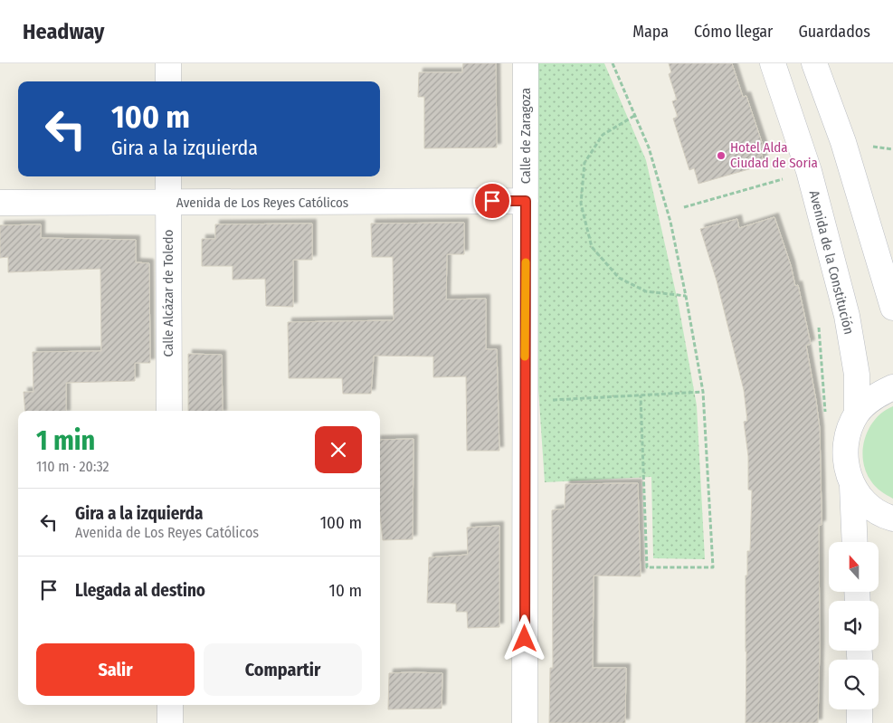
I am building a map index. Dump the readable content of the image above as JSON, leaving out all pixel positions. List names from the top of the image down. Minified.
{"streets":{"street":["Calle de Zaragoza","Avenida de Los Reyes Católicos","Avenida de la Constitución","Calle Alcázar de Toledo"]},"crossings":[["Calle de Zaragoza","Avenida de Los Reyes Católicos"],["Avenida de Los Reyes Católicos","Calle Alcázar de Toledo"]],"places":["Hotel Alda Ciudad de Soria"],"north":"top","page":{"header":"Headway","nav":["Mapa","Cómo llegar","Guardados"],"turn":["100 m","Gira a la izquierda"],"heading":["1 min","110 m · 20:32"],"list":[{"name":"Gira a la izquierda","note":"Avenida de Los Reyes Católicos","value":"100 m"},{"name":"Llegada al destino","value":"10 m"}],"buttons":["Salir","Compartir"]}}
